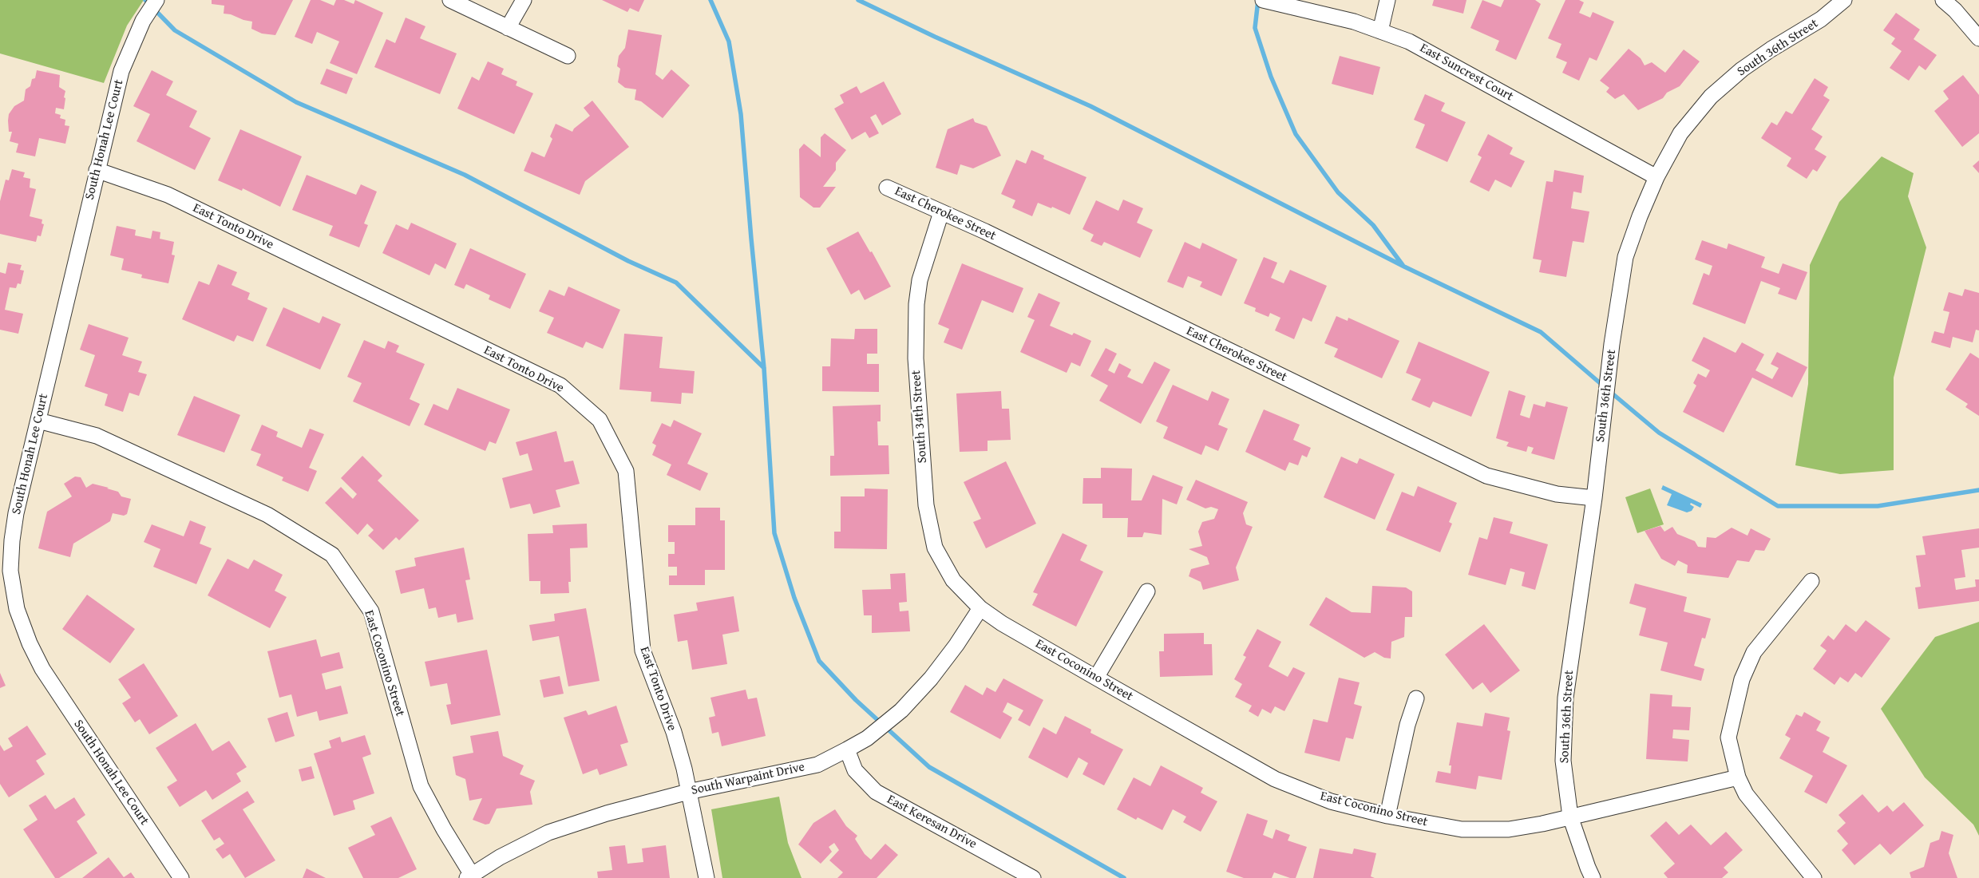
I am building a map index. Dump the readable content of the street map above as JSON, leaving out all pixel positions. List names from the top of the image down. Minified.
{"streets":{"street":["South 36th Street","East Suncrest Court","South Honah Lee Court","East Cherokee Street","East Tonto Drive","South 34th Street","East Coconino Street","South Warpaint Drive","East Keresan Drive"]},"crossings":[["South 36th Street","East Suncrest Court"],["South 36th Street","East Cherokee Street"],["South 36th Street","East Coconino Street"],["South Honah Lee Court","East Tonto Drive"],["South Honah Lee Court","East Coconino Street"],["East Cherokee Street","South 34th Street"],["East Tonto Drive","South Warpaint Drive"],["South 34th Street","East Coconino Street"],["South 34th Street","South Warpaint Drive"],["East Coconino Street","South Warpaint Drive"],["South Warpaint Drive","East Keresan Drive"]]}
